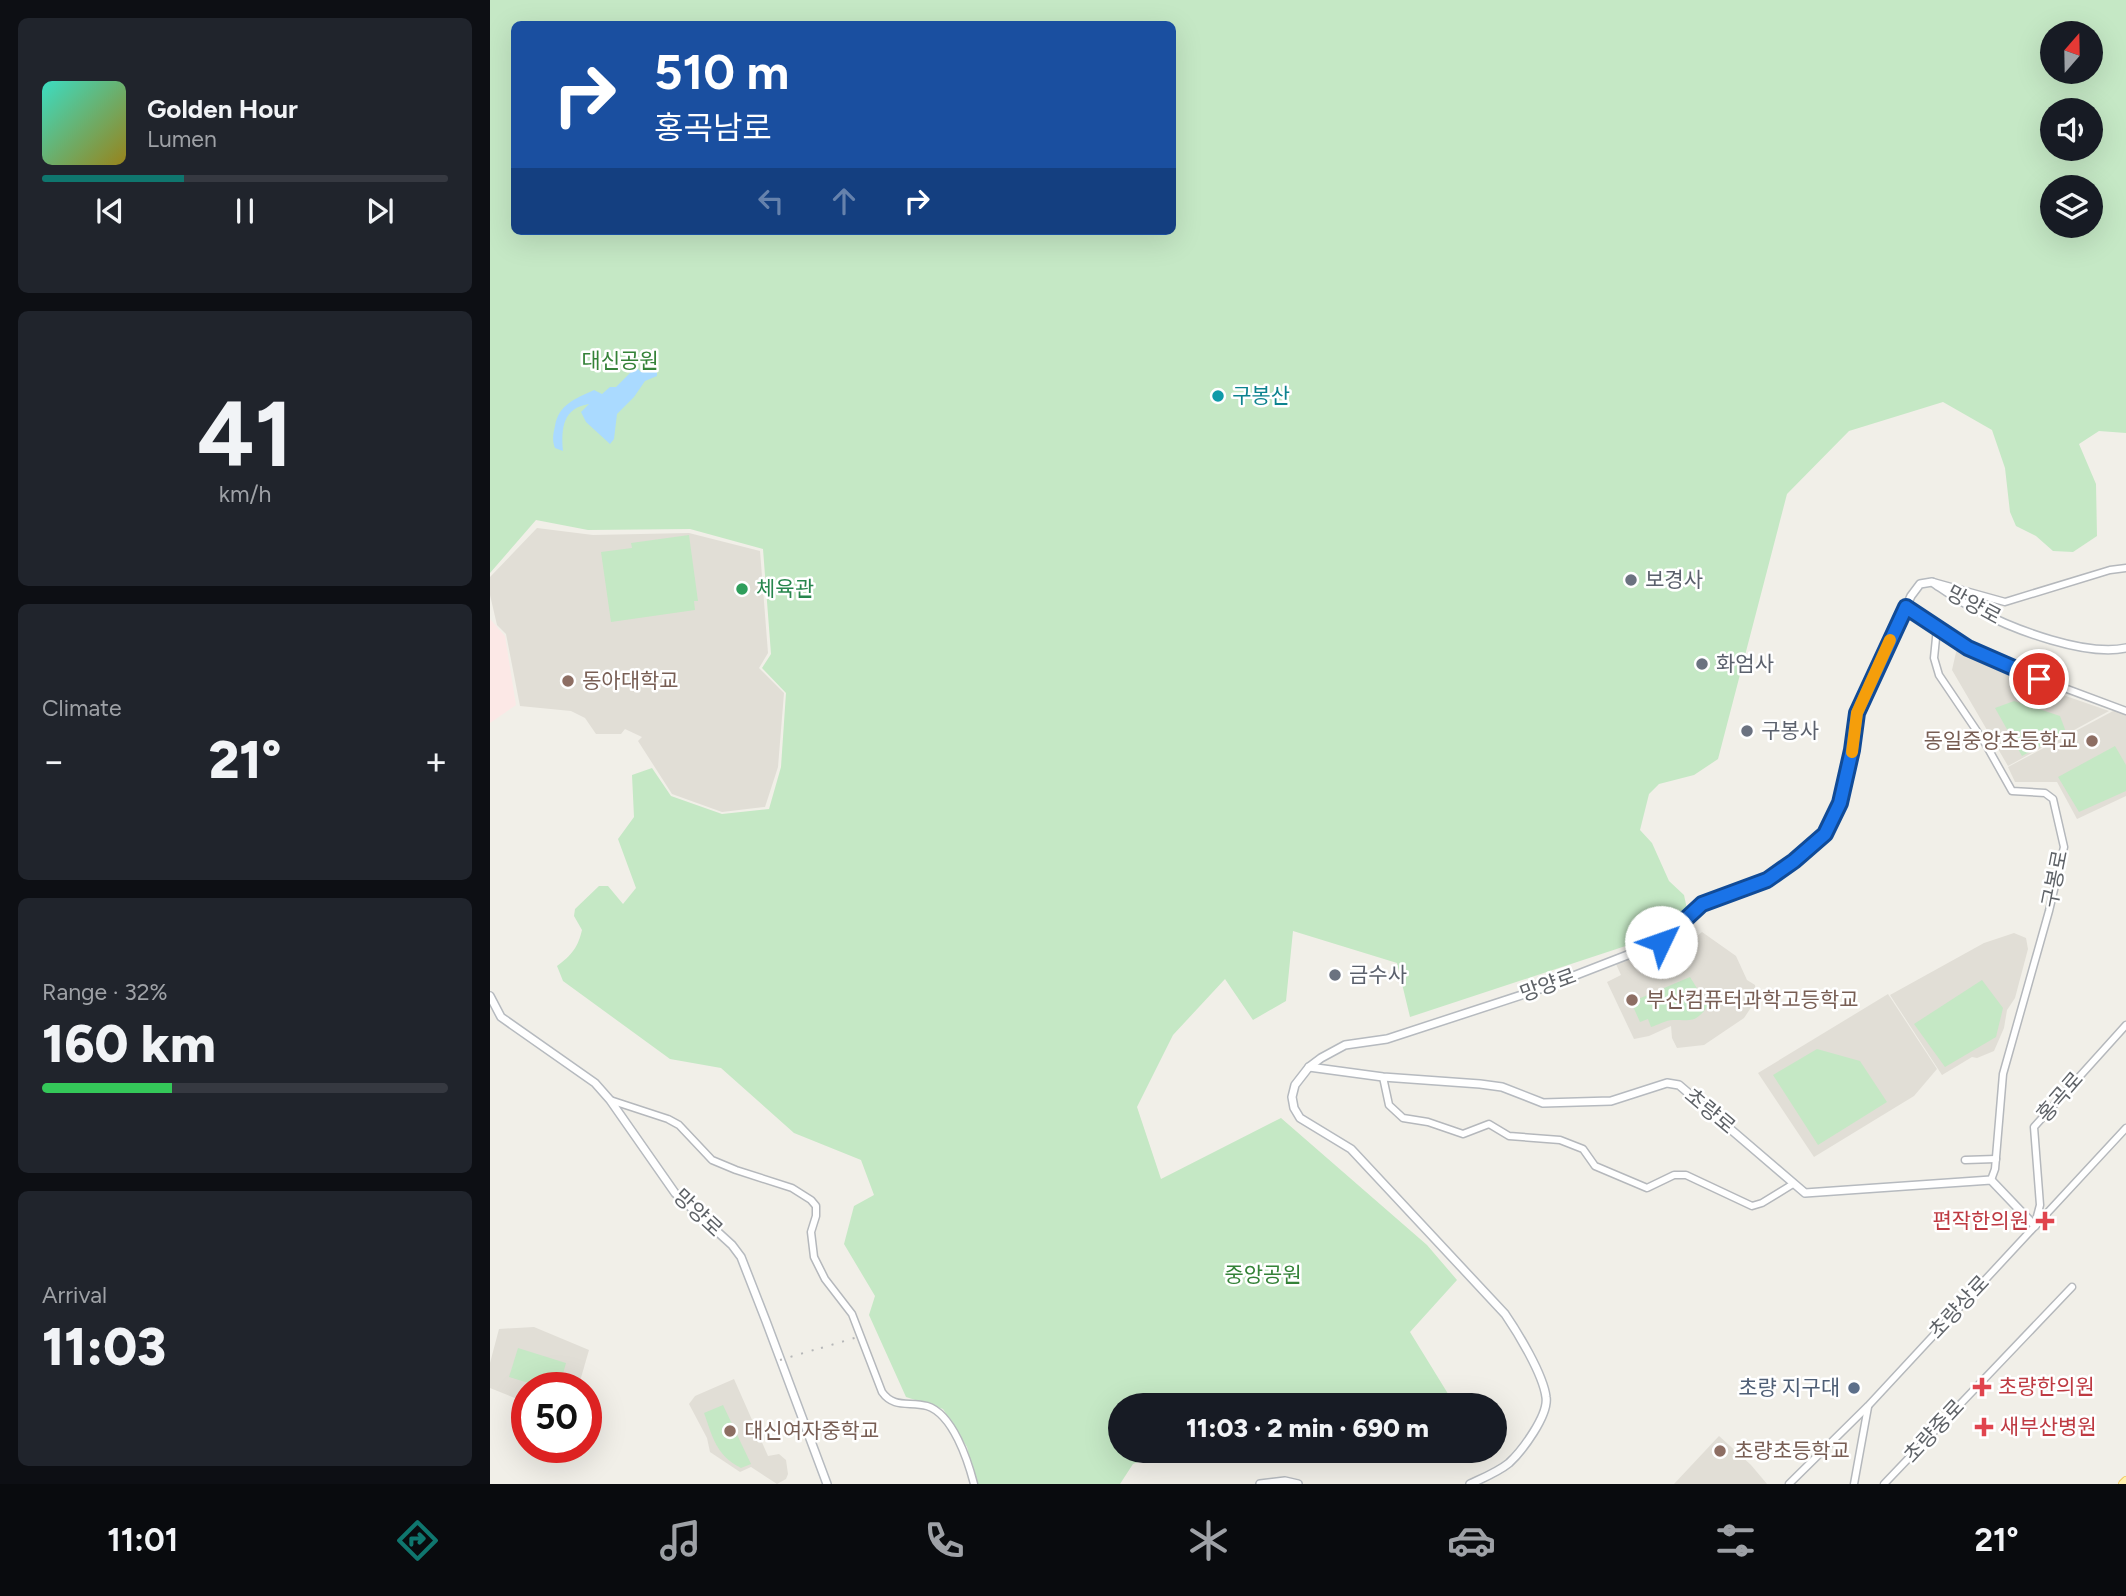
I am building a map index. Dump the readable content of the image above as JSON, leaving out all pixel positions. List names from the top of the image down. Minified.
{"streets":{"main road":["망양로","초량로"],"street":["구봉로","홍곡로","초량상로","초량중로"]},"crossings":[["망양로","초량로"],["구봉로","초량로"],["홍곡로","초량상로"]],"parks":["대신공원","중앙공원"],"places":{"other":["구봉산","보경사","체육관","화엄사","동아대학교","구봉사","동일중앙초등학교","금수사","부산컴퓨터과학고등학교","초량 지구대","대신여자중학교","초량초등학교"],"health":["편작한의원","초량한의원","새부산병원"]},"north":"top","page":{"turn":["510 m","홍곡남로"],"song":["Golden Hour","Lumen"],"tile":[["41","km/h"],"Climate",["Range · 32%","160 km"],["Arrival","11:03"]],"heat":["−","21°","+"],"limit":"50","trip":"11:03 · 2 min · 690 m","tabs":["11:01","21°"]}}
